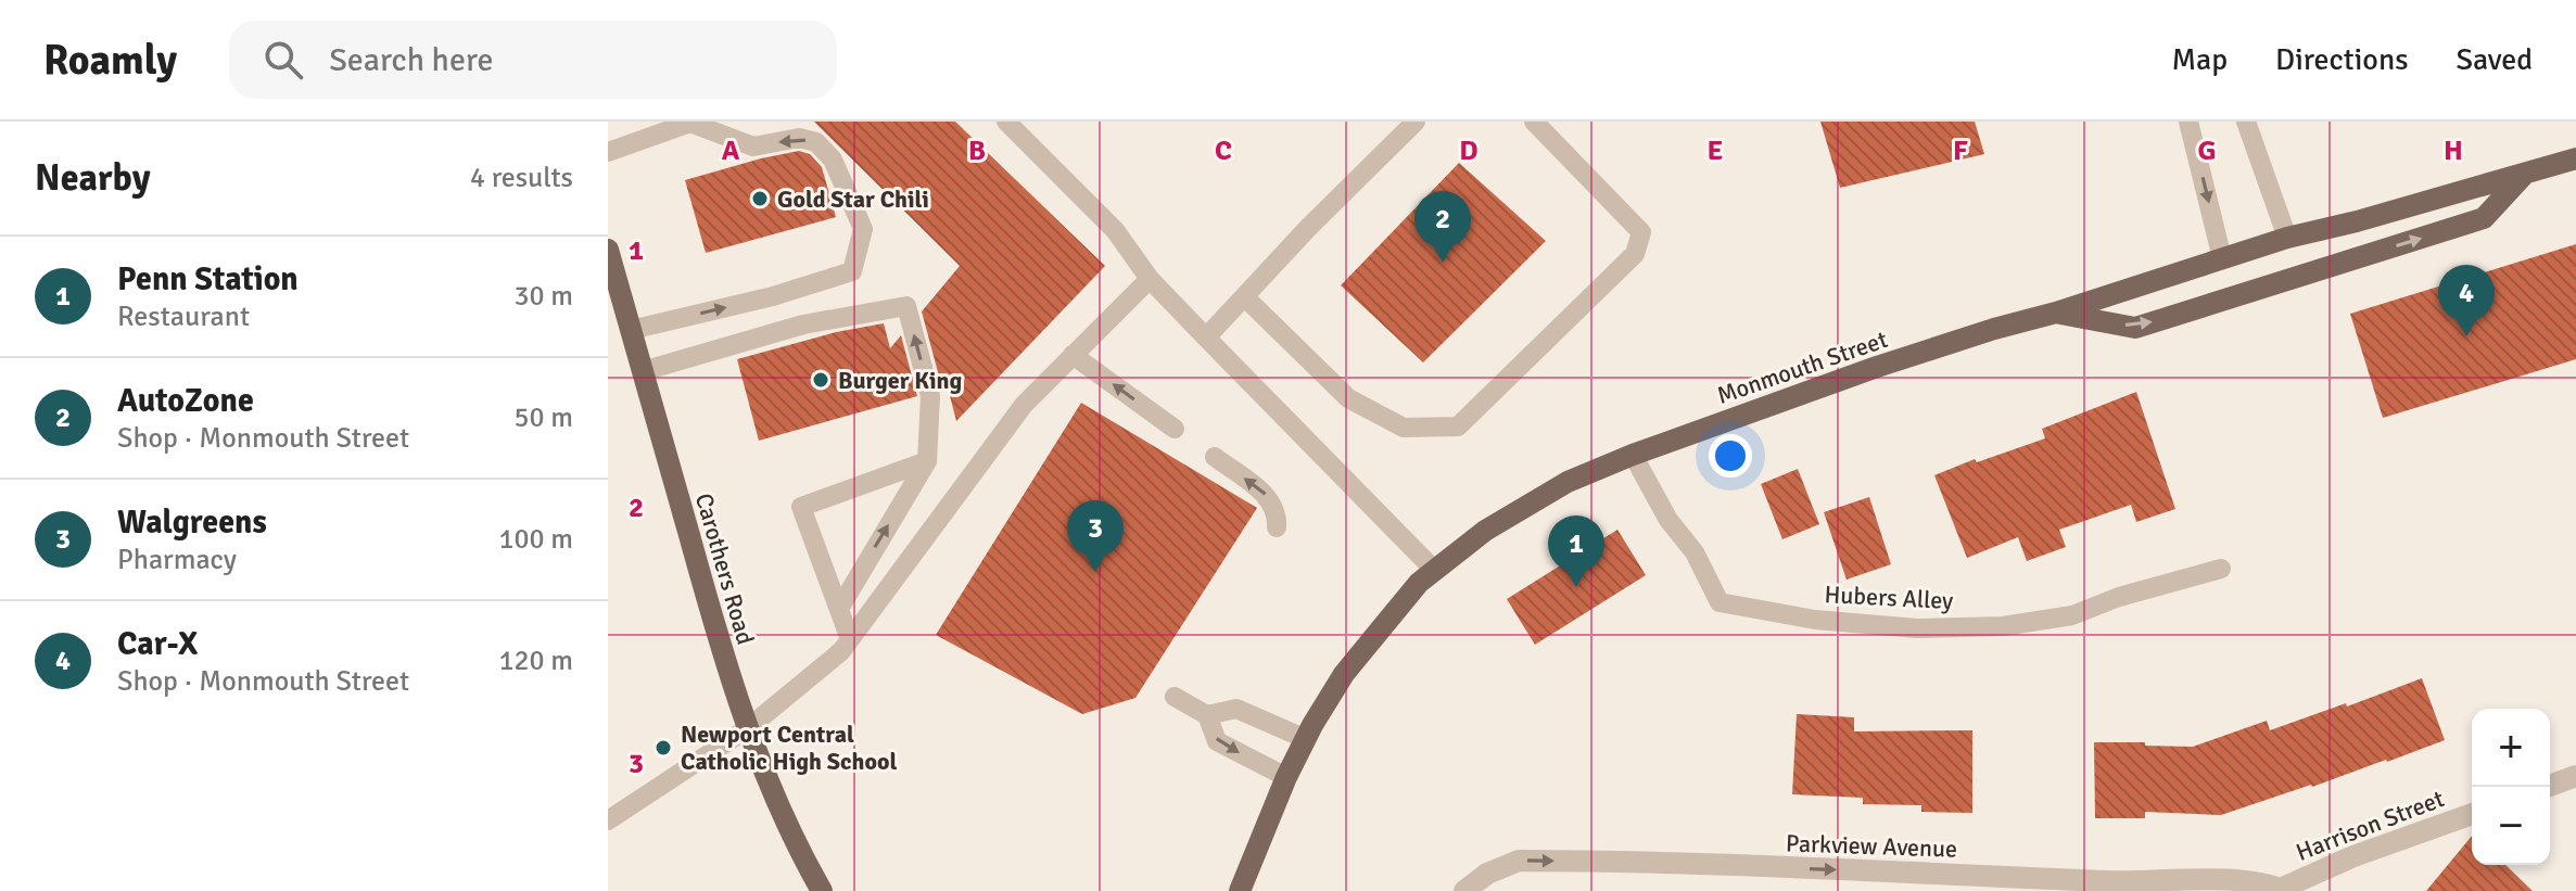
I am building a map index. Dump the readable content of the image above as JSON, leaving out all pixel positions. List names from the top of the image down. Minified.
{"streets":{"main road":["Monmouth Street","Carothers Road"],"street":["Harrison Street","Parkview Avenue"],"lane":["Hubers Alley"]},"crossings":[["Monmouth Street","Hubers Alley"],["Harrison Street","Parkview Avenue"]],"one_way":["Parkview Avenue"],"places":["Gold Star Chili","Burger King","Newport Central Catholic High School"],"page":{"header":"Roamly","search":"Search here","nav":["Map","Directions","Saved"],"heading":["Nearby","4 results"],"pins":["2","4","3","1"],"list":[{"mark":"1","name":"Penn Station","note":"Restaurant","value":"30 m"},{"mark":"2","name":"AutoZone","note":"Shop · Monmouth Street","value":"50 m"},{"mark":"3","name":"Walgreens","note":"Pharmacy","value":"100 m"},{"mark":"4","name":"Car-X","note":"Shop · Monmouth Street","value":"120 m"}],"map_buttons":["+","−"]},"grid":{"columns":["A","B","C","D","E","F","G","H"],"rows":["1","2","3"]}}
